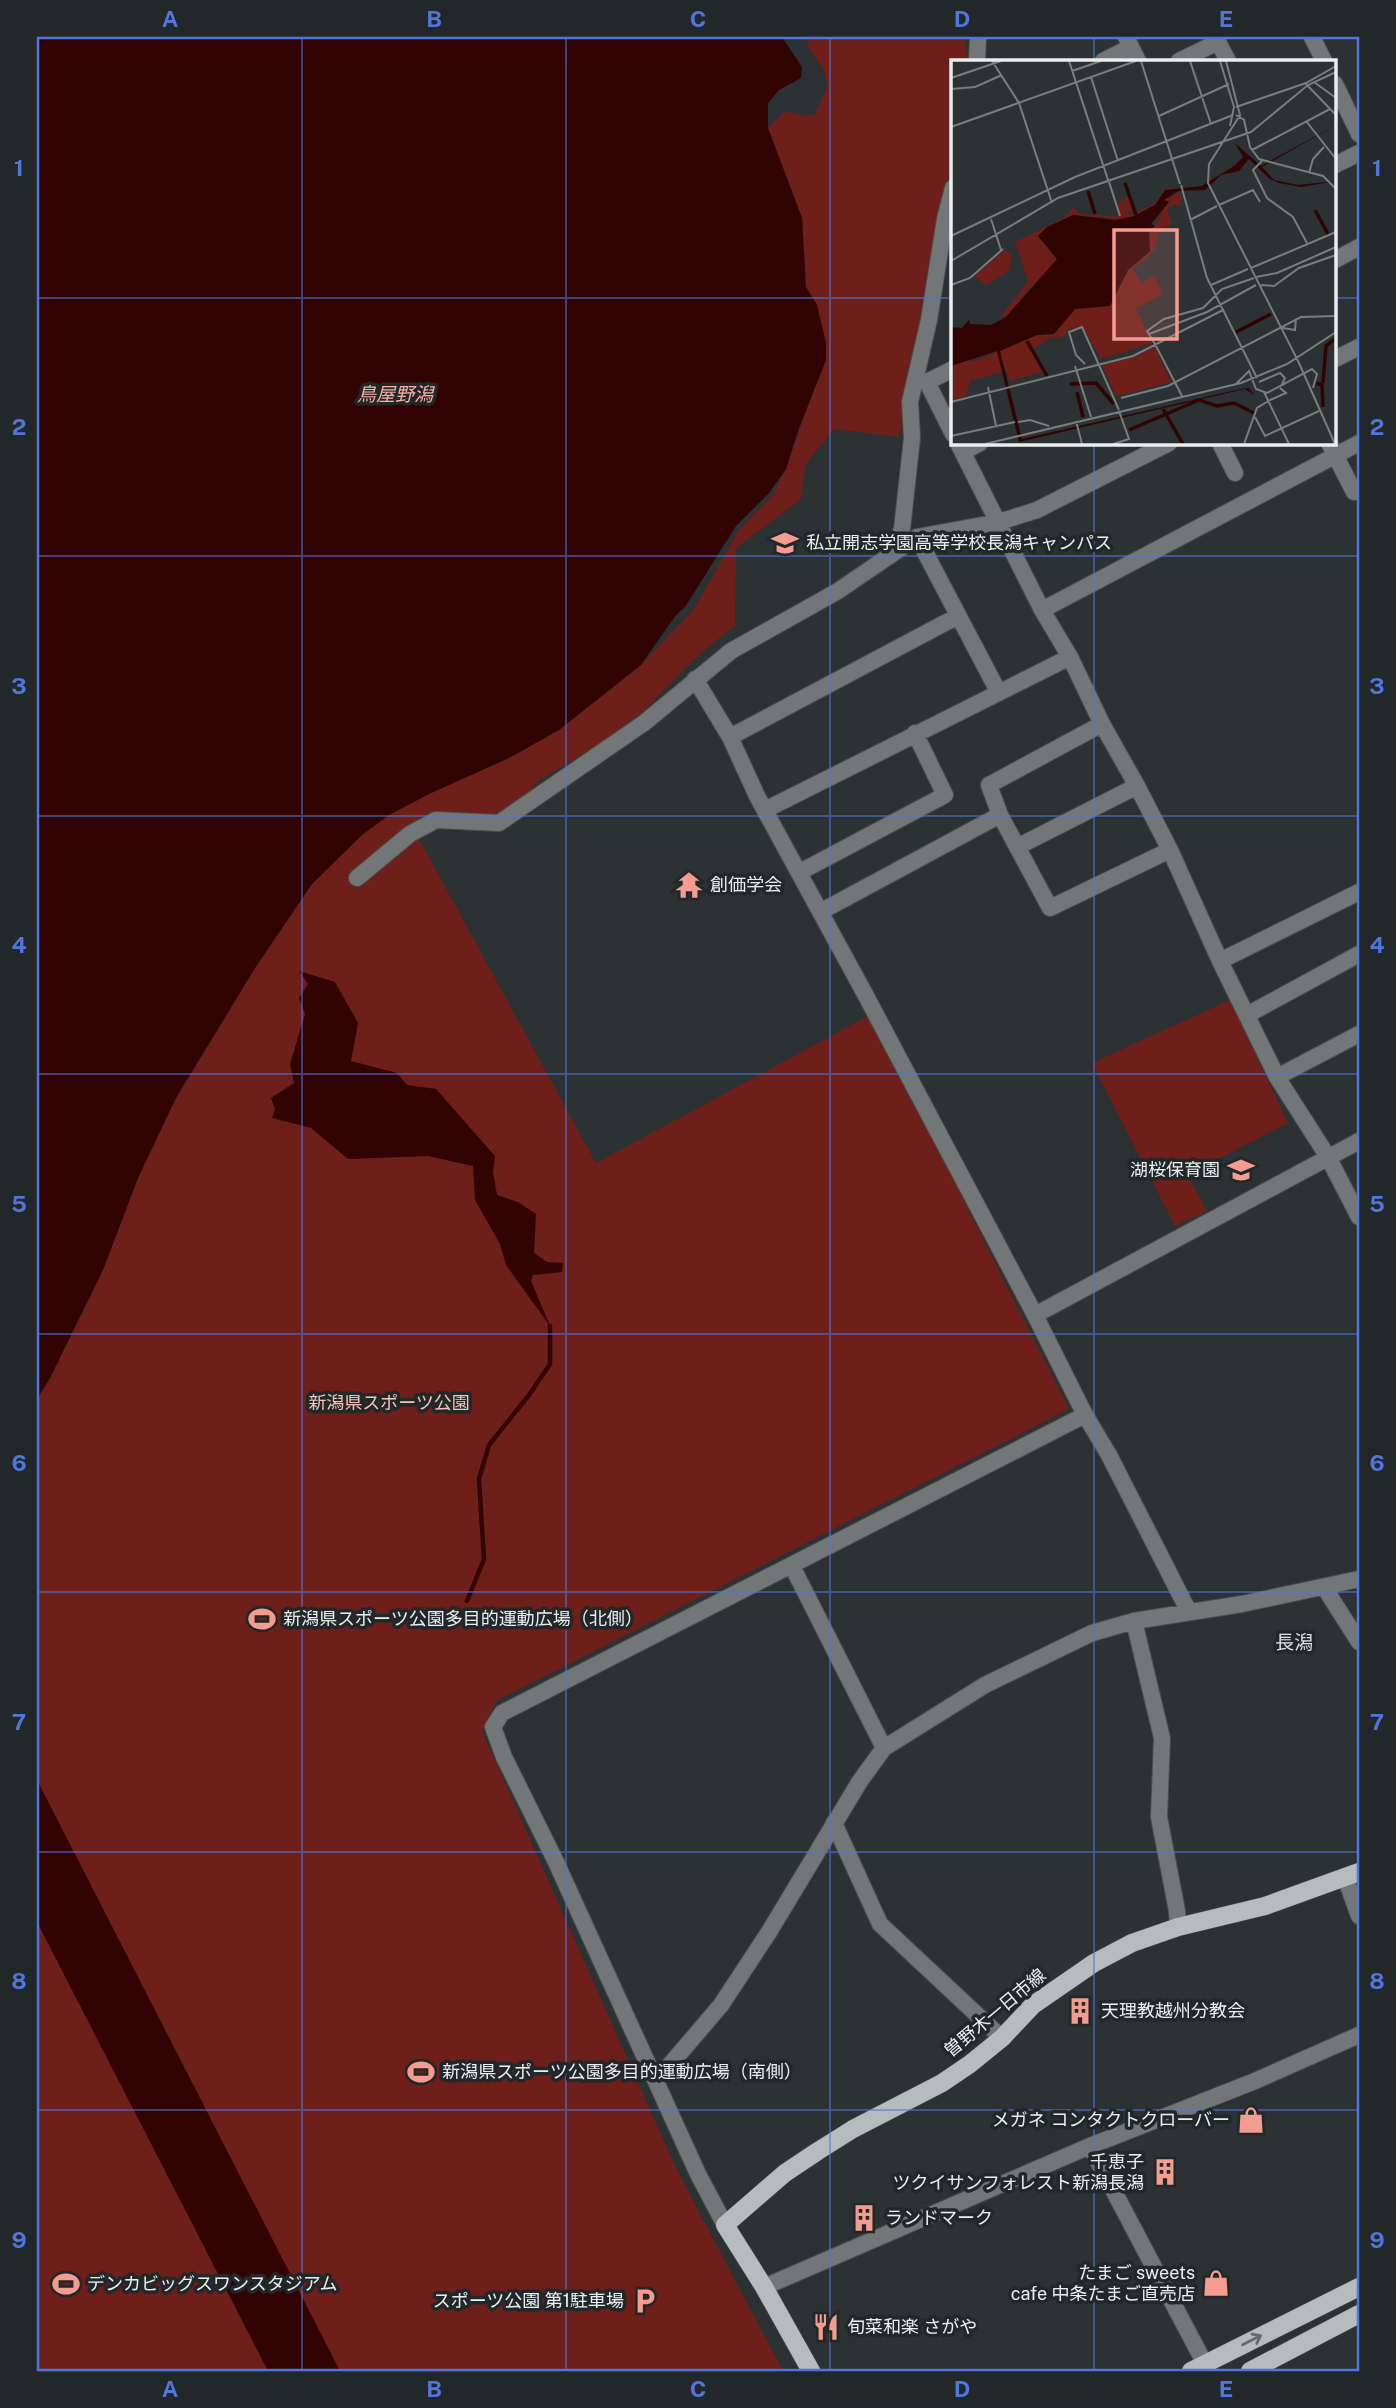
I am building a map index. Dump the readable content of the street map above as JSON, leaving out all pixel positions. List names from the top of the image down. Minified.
{"streets":{"main road":["曽野木一日市線"]},"districts":["長潟"],"water":["鳥屋野潟"],"parks":["新潟県スポーツ公園"],"places":{"school or university":["私立開志学園高等学校長潟キャンパス","湖桜保育園"],"temple":["創価学会"],"sports":["新潟県スポーツ公園多目的運動広場（北側）","新潟県スポーツ公園多目的運動広場（南側）","デンカビッグスワンスタジアム"],"building":["天理教越州分教会","千恵子 ツクイサンフォレスト新潟長潟","ランドマーク"],"shop":["メガネ コンタクトクローバー","たまご sweets cafe 中条たまご直売店"],"parking":["スポーツ公園 第1駐車場"],"restaurant":["旬菜和楽 さがや"]},"grid":{"columns":["A","B","C","D","E"],"rows":["1","2","3","4","5","6","7","8","9"]}}
